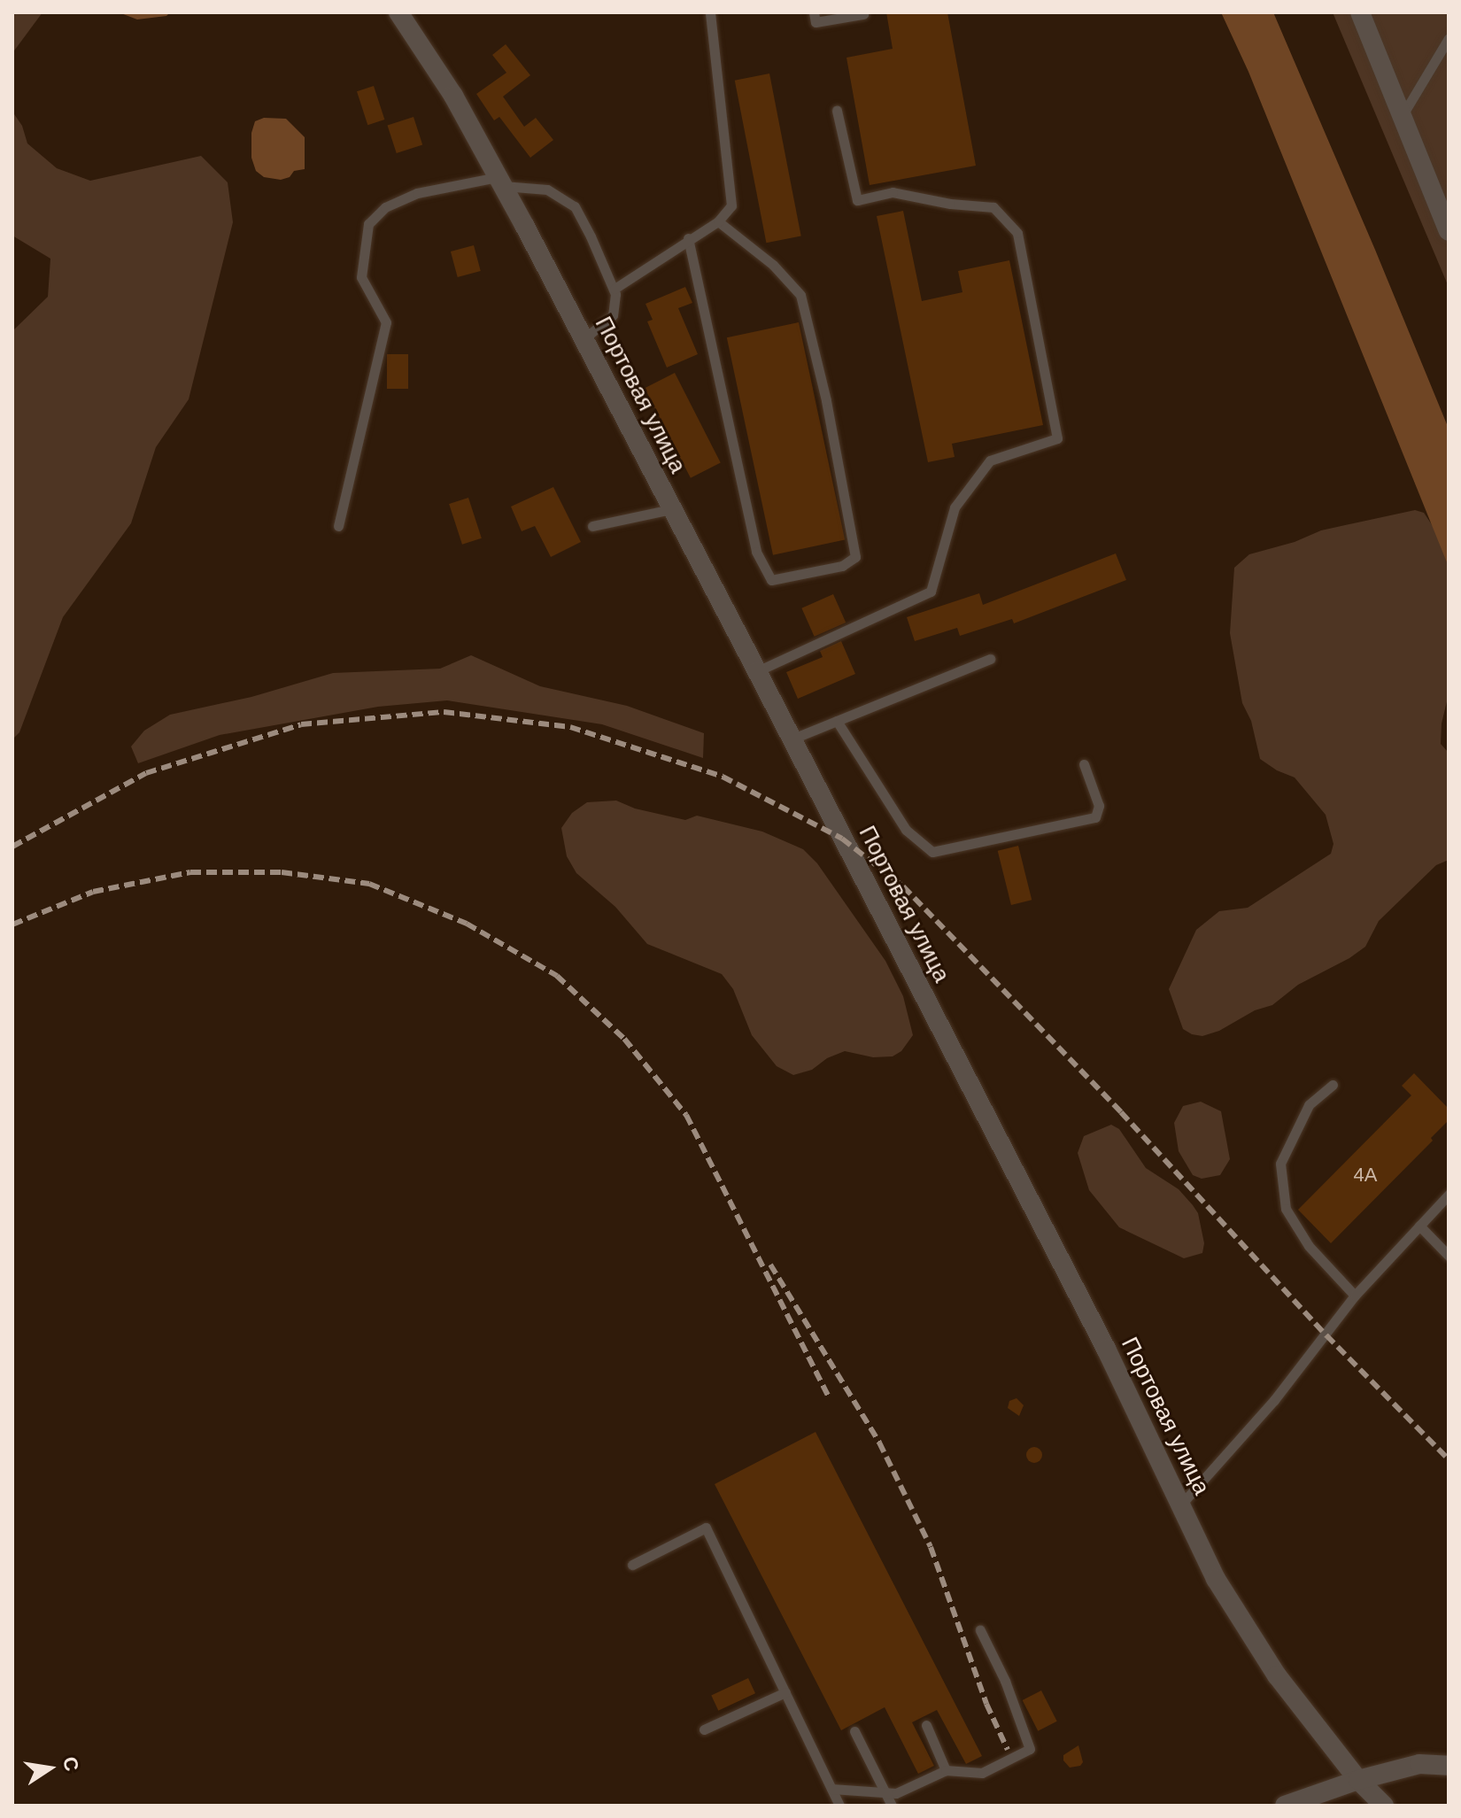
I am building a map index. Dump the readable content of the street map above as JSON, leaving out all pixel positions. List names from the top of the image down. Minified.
{"streets":{"street":["Портовая улица"]},"house_numbers":["4А"],"north":"right"}
